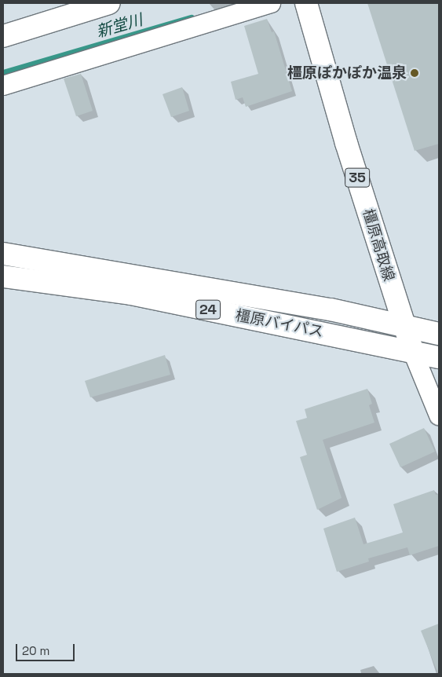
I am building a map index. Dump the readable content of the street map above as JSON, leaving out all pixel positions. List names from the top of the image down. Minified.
{"streets":{"main road":["35","橿原高取線","24","橿原バイパス"]},"crossings":[["橿原高取線","橿原バイパス"]],"water":["新堂川"],"places":["橿原ぽかぽか温泉"],"scale_bar":"20 m"}
